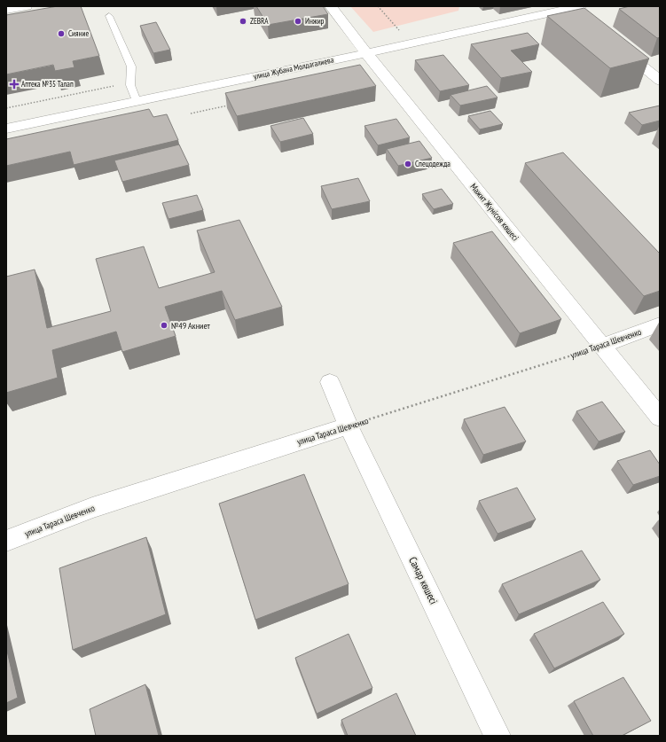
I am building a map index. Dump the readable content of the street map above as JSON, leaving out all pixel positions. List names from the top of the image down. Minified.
{"streets":{"street":["улица Жубана Молдагалиева","Мәжит Жүнісов көшесі","улица Тараса Шевченко","Самар көшесі"]},"crossings":[["улица Жубана Молдагалиева","Мәжит Жүнісов көшесі"],["Мәжит Жүнісов көшесі","улица Тараса Шевченко"],["улица Тараса Шевченко","Самар көшесі"]],"places":{"other":["ZEBRA","Инжир","Сияние","Спецодежда","№49 Акниет"],"health":["Аптека №35 Талап"]}}
